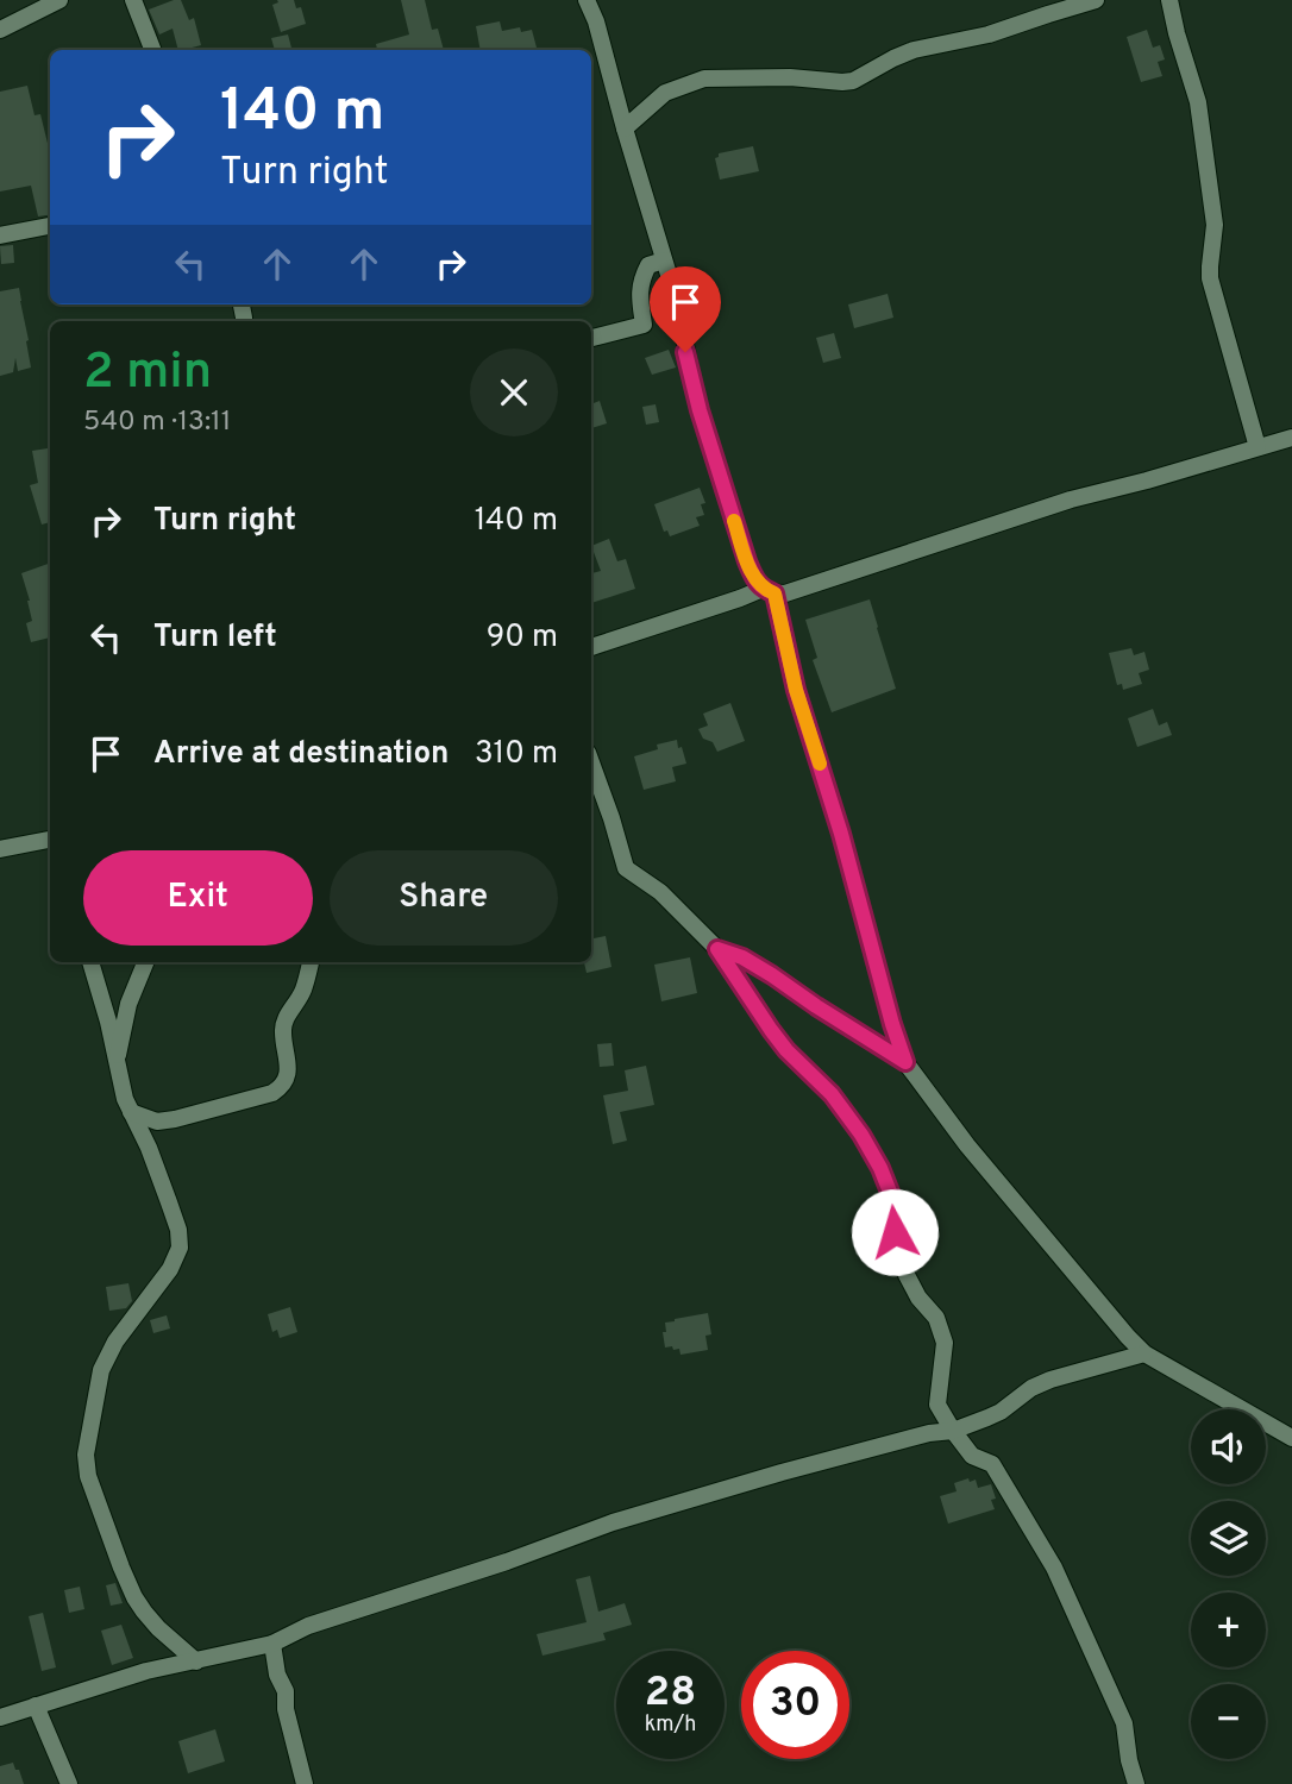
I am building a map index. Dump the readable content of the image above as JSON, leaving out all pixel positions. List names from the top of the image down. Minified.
{"page":{"turn":["140 m","Turn right"],"heading":["2 min","540 m · 13:11"],"list":[{"name":"Turn right","value":"140 m"},{"name":"Turn left","value":"90 m"},{"name":"Arrive at destination","value":"310 m"}],"buttons":["Exit","Share"],"map_buttons":["+","−"],"speed":"28 km/h","limit":"30"}}
